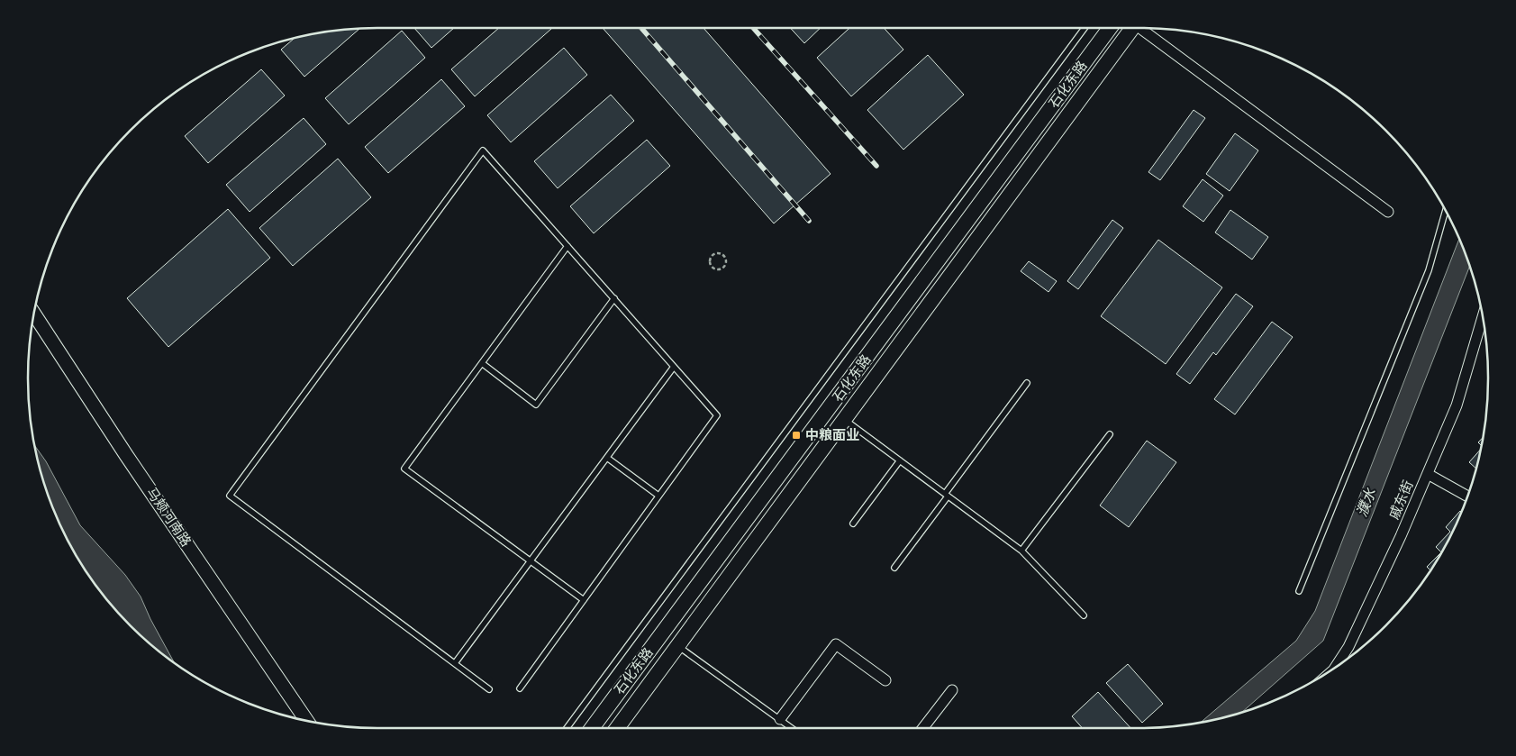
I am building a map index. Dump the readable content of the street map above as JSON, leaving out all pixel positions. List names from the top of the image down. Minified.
{"streets":{"main road":["石化东路"],"street":["戚东街","马颊河南路"]},"water":["濮水"],"places":{"transit":["中粮面业"]}}
